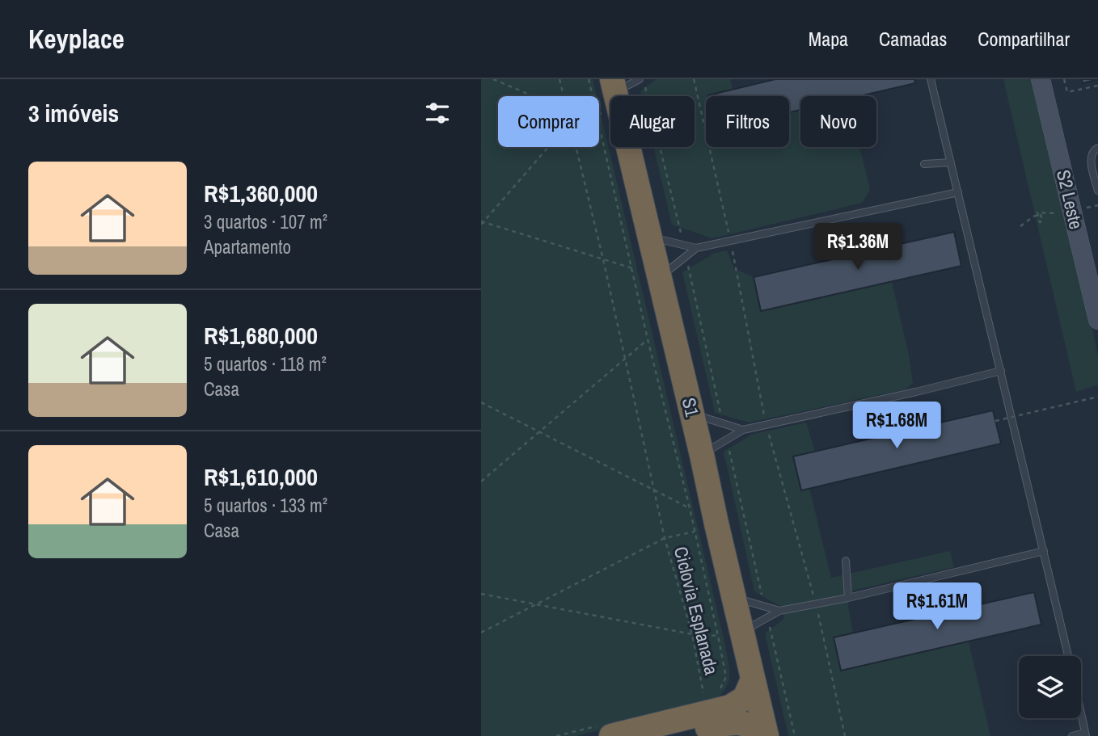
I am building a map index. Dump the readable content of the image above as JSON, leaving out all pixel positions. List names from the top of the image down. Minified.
{"streets":{"highway":["S1"],"main road":["S2 Leste"],"path":["Ciclovia Esplanada"]},"page":{"header":"Keyplace","nav":["Mapa","Camadas","Compartilhar"],"heading":"3 imóveis","chip":["Comprar","Alugar","Filtros","Novo"],"list":[{"name":"R$1,360,000","note":"3 quartos · 107 m² · Apartamento"},{"name":"R$1,680,000","note":"5 quartos · 118 m² · Casa"},{"name":"R$1,610,000","note":"5 quartos · 133 m² · Casa"}],"price":["R$1.36M","R$1.68M","R$1.61M"]}}
